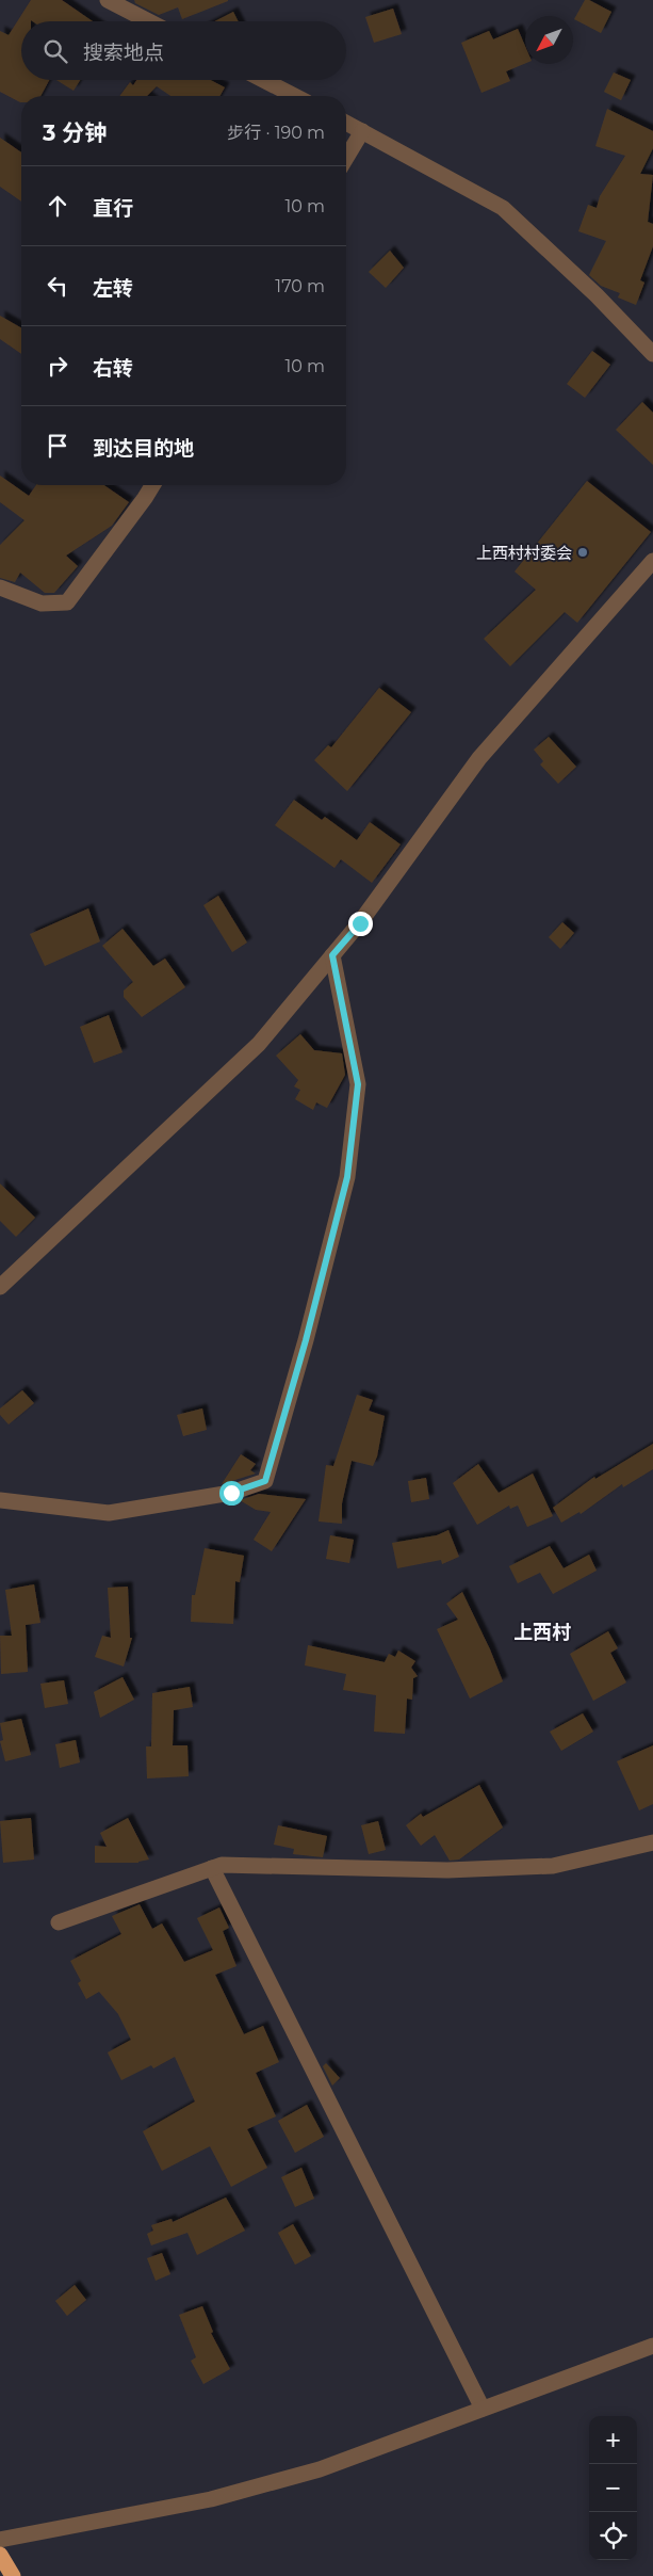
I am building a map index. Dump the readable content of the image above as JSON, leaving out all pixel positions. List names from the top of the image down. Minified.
{"districts":["上西村"],"places":["上西村村委会"],"north":"bottom left","page":{"search":"搜索地点","heading":["3 分钟","步行 · 190 m"],"list":[["直行","10 m"],["左转","170 m"],["右转","10 m"],"到达目的地"],"map_buttons":["+","−"]}}
